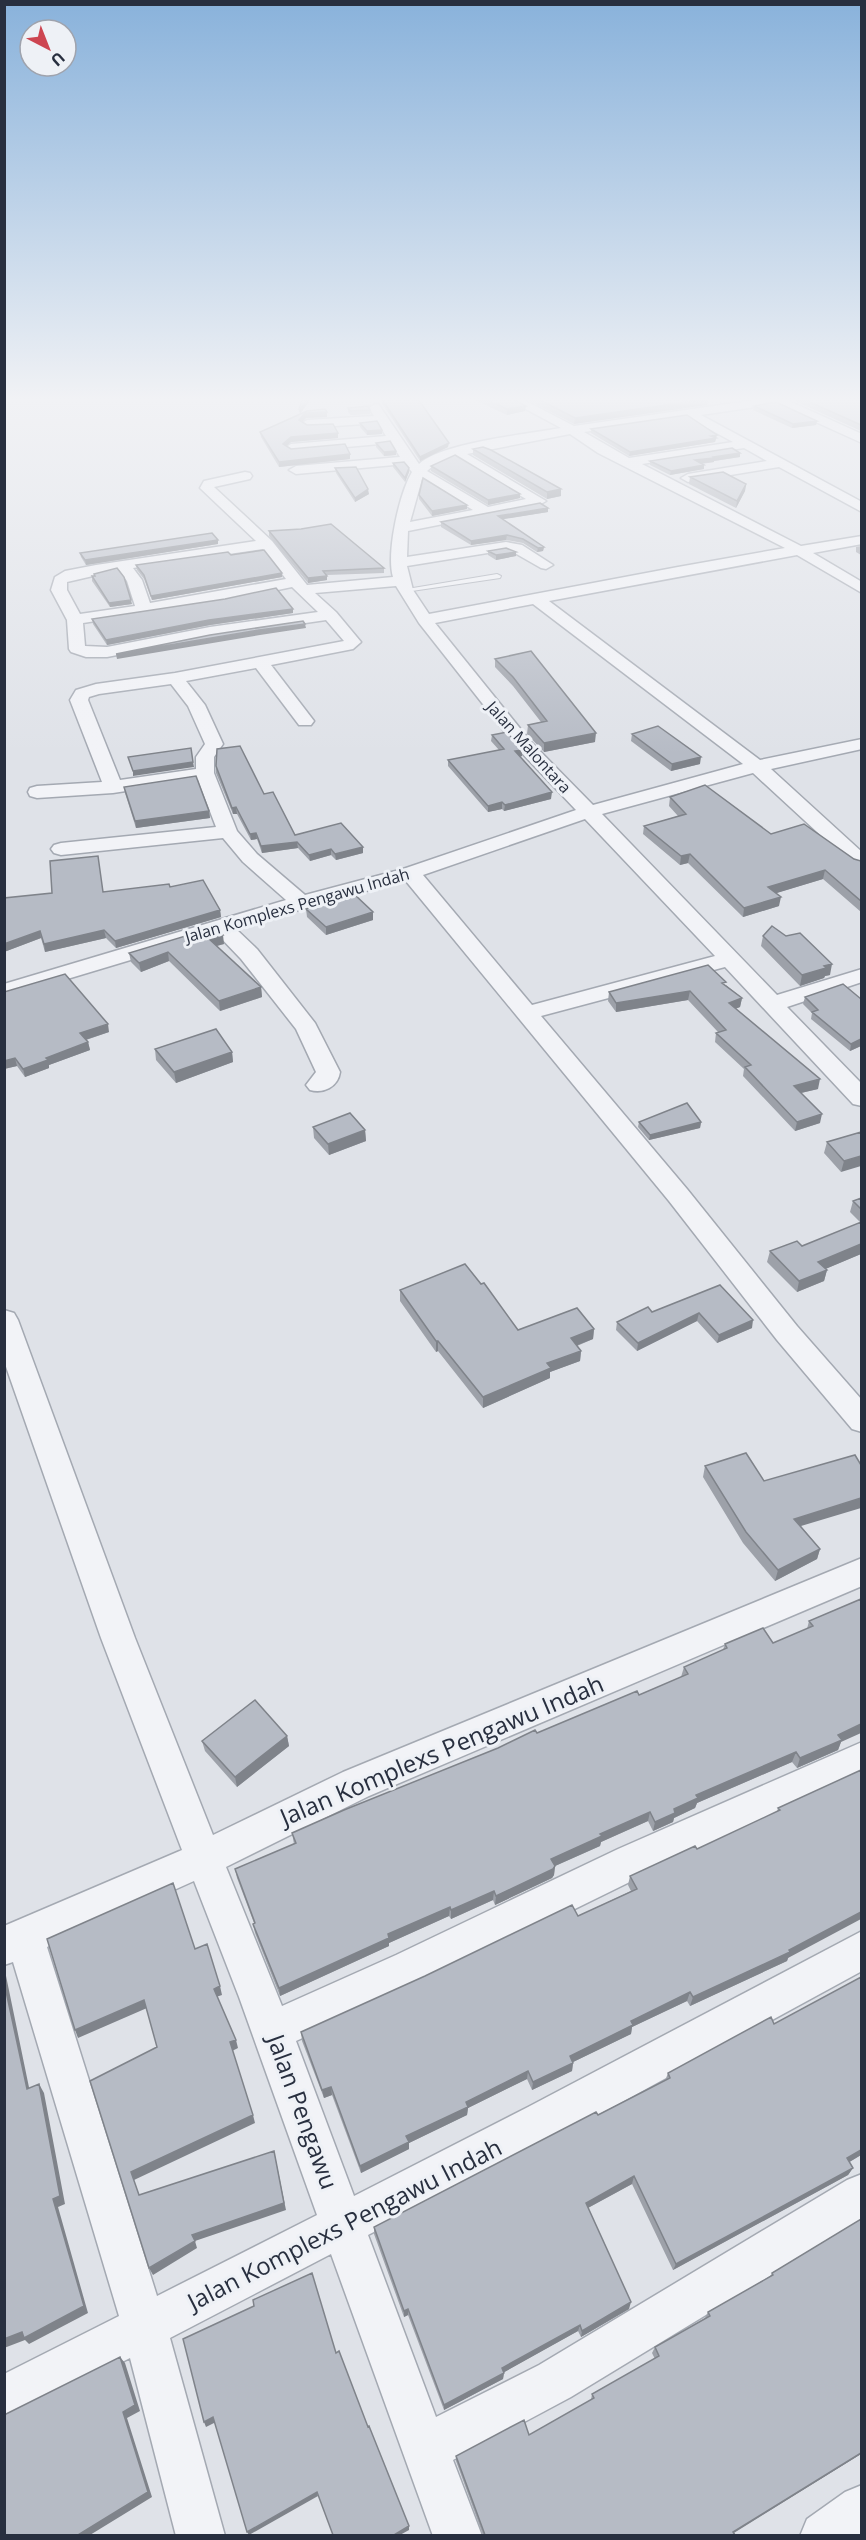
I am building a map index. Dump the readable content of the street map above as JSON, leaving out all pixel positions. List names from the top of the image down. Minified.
{"streets":{"street":["Jalan Malontara","Jalan Komplexs Pengawu Indah","Jalan Pengawu"]},"crossings":[["Jalan Malontara","Jalan Komplexs Pengawu Indah"],["Jalan Komplexs Pengawu Indah","Jalan Pengawu"]],"north":"bottom right"}
